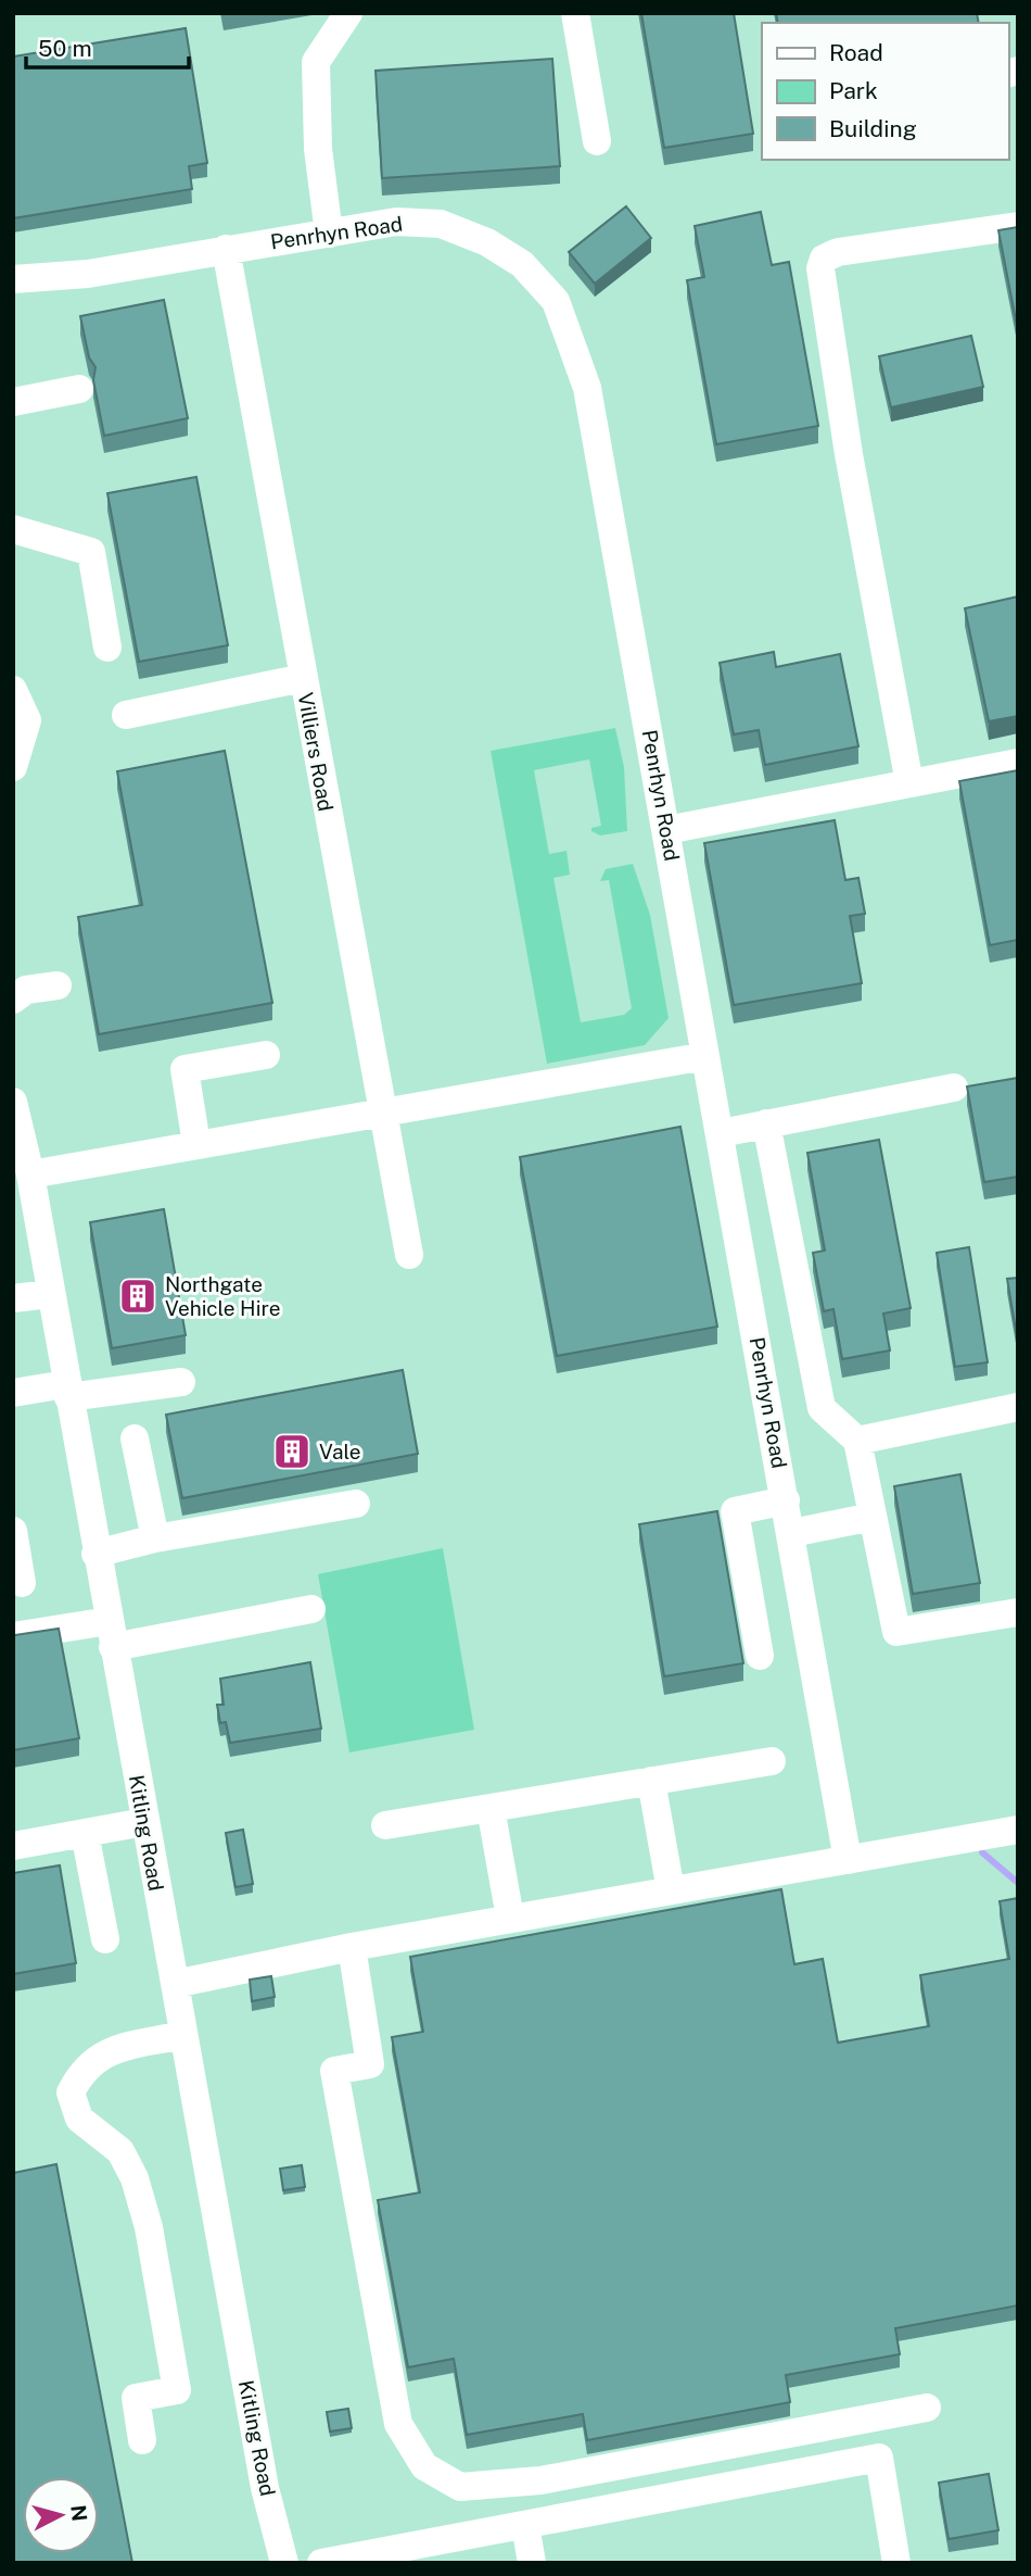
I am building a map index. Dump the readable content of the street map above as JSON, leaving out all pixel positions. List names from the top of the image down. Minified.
{"streets":{"street":["Penrhyn Road","Villiers Road","Kitling Road"]},"crossings":[["Penrhyn Road","Villiers Road"]],"places":{"building":["Northgate Vehicle Hire","Vale"]},"legend":["Road","Park","Building"],"scale_bar":"50 m","north":"right"}
